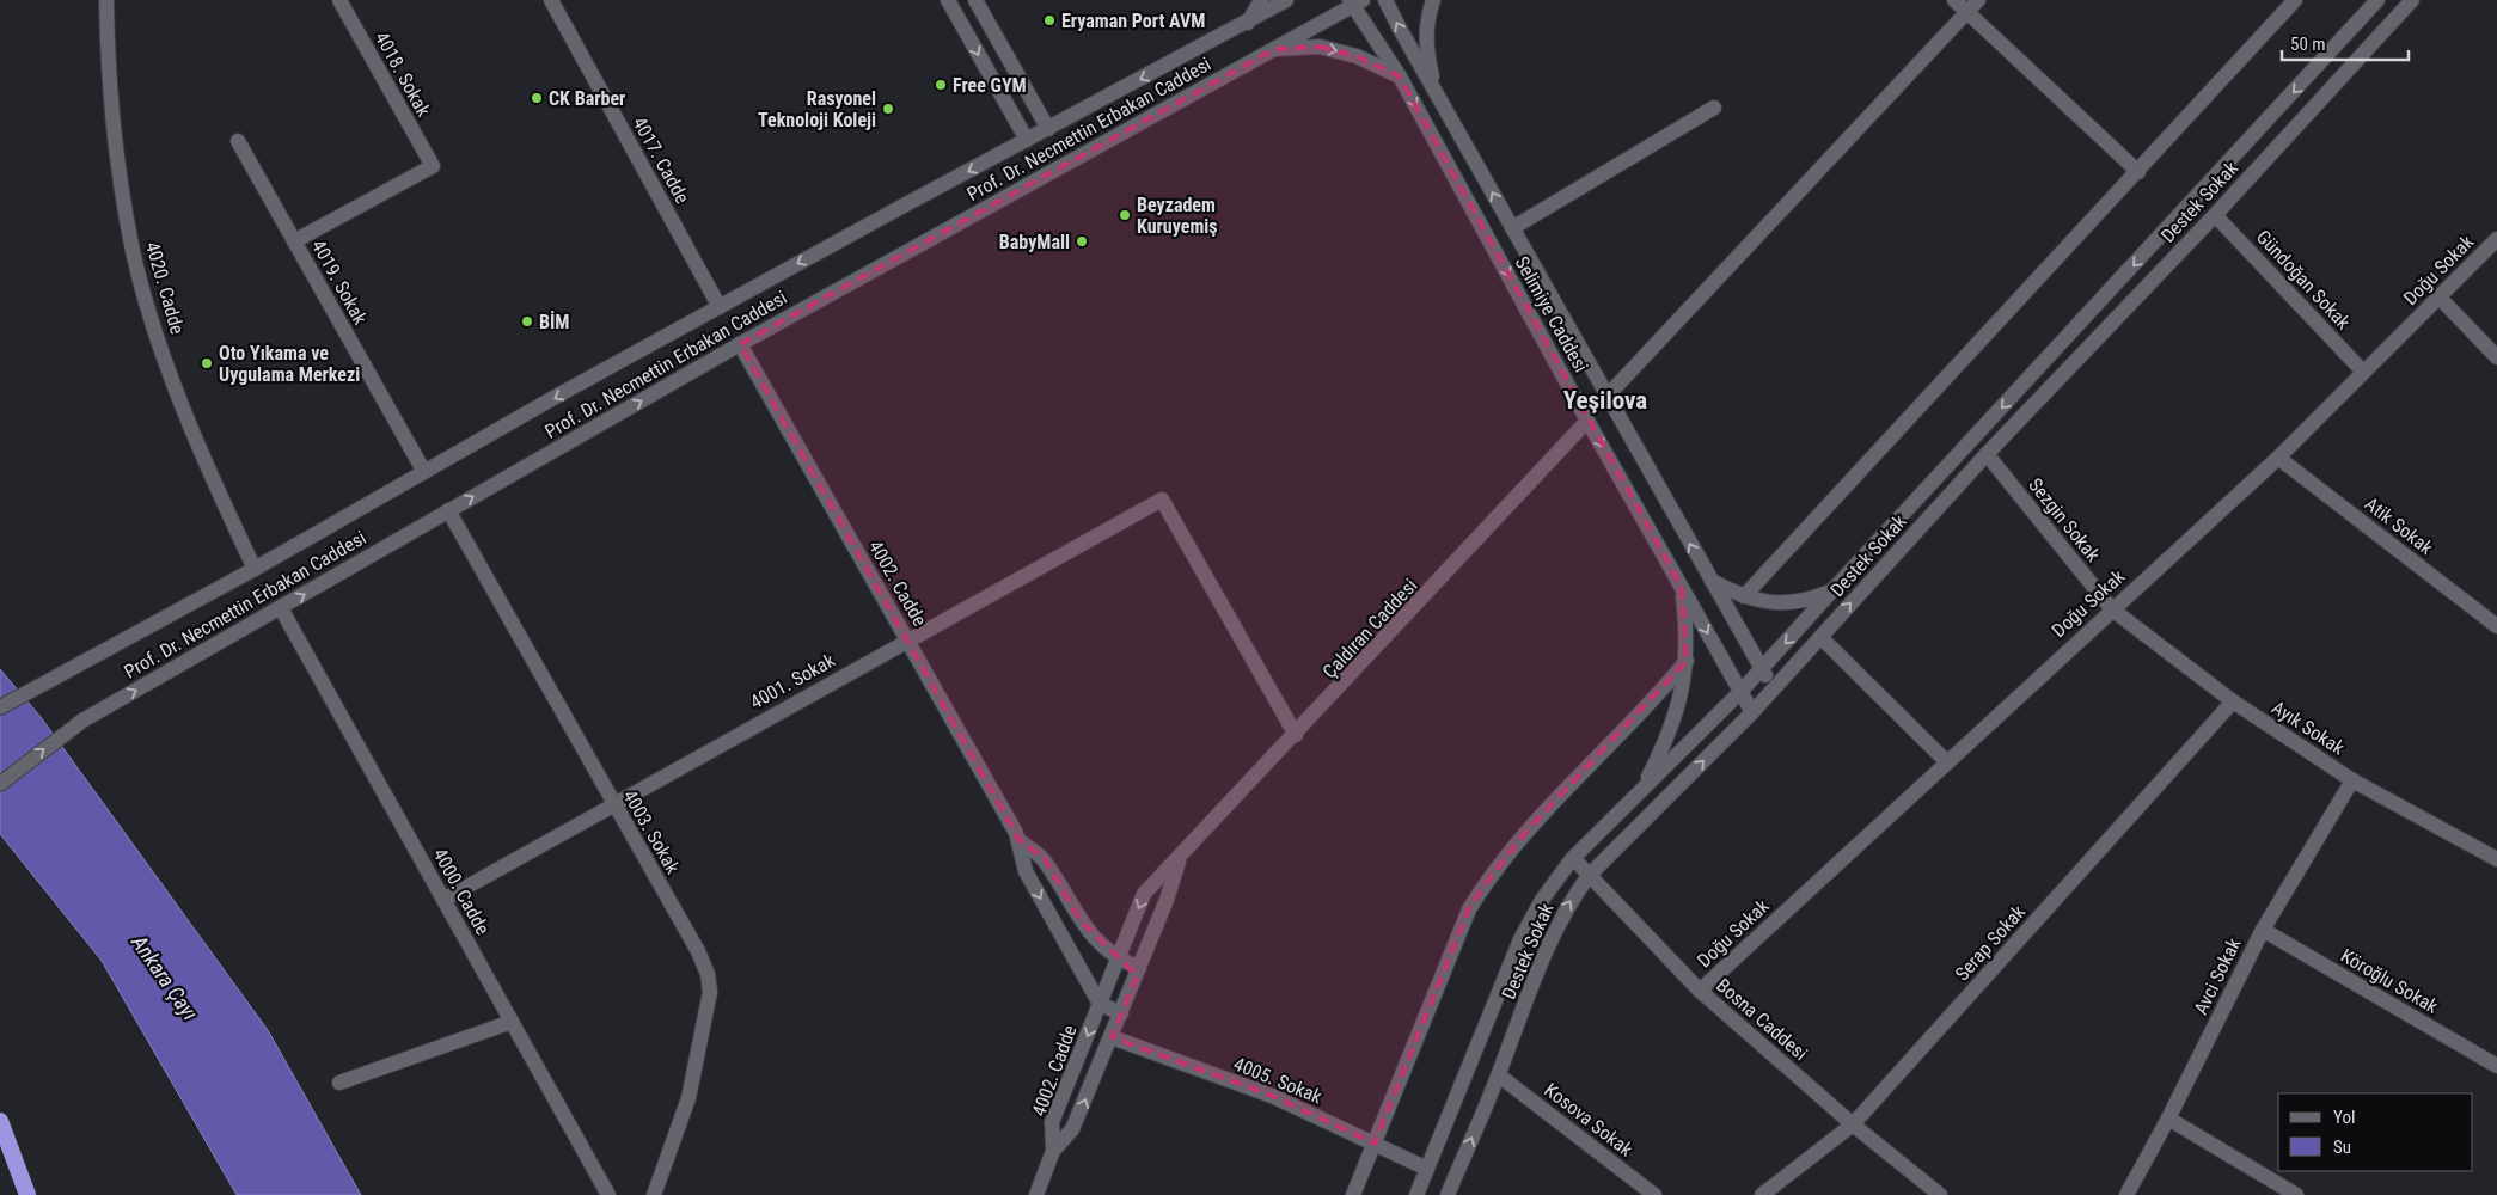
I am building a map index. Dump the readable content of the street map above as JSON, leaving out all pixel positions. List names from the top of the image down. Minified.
{"streets":{"street":["4018. Sokak","Prof. Dr. Necmettin Erbakan Caddesi","4017. Cadde","Destek Sokak","Doğu Sokak","Gündoğan Sokak","4019. Sokak","4020. Cadde","Selimiye Caddesi","Sezgin Sokak","Atik Sokak","4002. Cadde","Çaldıran Caddesi","4001. Sokak","Ayık Sokak","4003. Sokak","4000. Cadde","Serap Sokak","Avci Sokak","Köroğlu Sokak","Bosna Caddesi","4005. Sokak","Kosova Sokak"]},"crossings":[["4018. Sokak","4019. Sokak"],["Prof. Dr. Necmettin Erbakan Caddesi","4017. Cadde"],["Prof. Dr. Necmettin Erbakan Caddesi","4019. Sokak"],["Prof. Dr. Necmettin Erbakan Caddesi","4020. Cadde"],["Prof. Dr. Necmettin Erbakan Caddesi","Selimiye Caddesi"],["Prof. Dr. Necmettin Erbakan Caddesi","4002. Cadde"],["Prof. Dr. Necmettin Erbakan Caddesi","4003. Sokak"],["Prof. Dr. Necmettin Erbakan Caddesi","4000. Cadde"],["Destek Sokak","Gündoğan Sokak"],["Destek Sokak","Selimiye Caddesi"],["Destek Sokak","Sezgin Sokak"],["Destek Sokak","Bosna Caddesi"],["Destek Sokak","4005. Sokak"],["Destek Sokak","Kosova Sokak"],["Doğu Sokak","Gündoğan Sokak"],["Doğu Sokak","Sezgin Sokak"],["Doğu Sokak","Atik Sokak"],["Doğu Sokak","Ayık Sokak"],["Doğu Sokak","Bosna Caddesi"],["Selimiye Caddesi","Çaldıran Caddesi"],["Sezgin Sokak","Ayık Sokak"],["4002. Cadde","Çaldıran Caddesi"],["4002. Cadde","4001. Sokak"],["4002. Cadde","4005. Sokak"],["Çaldıran Caddesi","4001. Sokak"],["4001. Sokak","4003. Sokak"],["4001. Sokak","4000. Cadde"],["Ayık Sokak","Serap Sokak"],["Ayık Sokak","Avci Sokak"],["Serap Sokak","Bosna Caddesi"],["Avci Sokak","Köroğlu Sokak"]],"districts":["Yeşilova"],"water":["Ankara Çayı"],"places":["Eryaman Port AVM","Free GYM","CK Barber","Rasyonel Teknoloji Koleji","Beyzadem Kuruyemiş","BabyMall","BİM","Oto Yıkama ve Uygulama Merkezi"],"legend":["Yol","Su"],"scale_bar":"50 m"}
